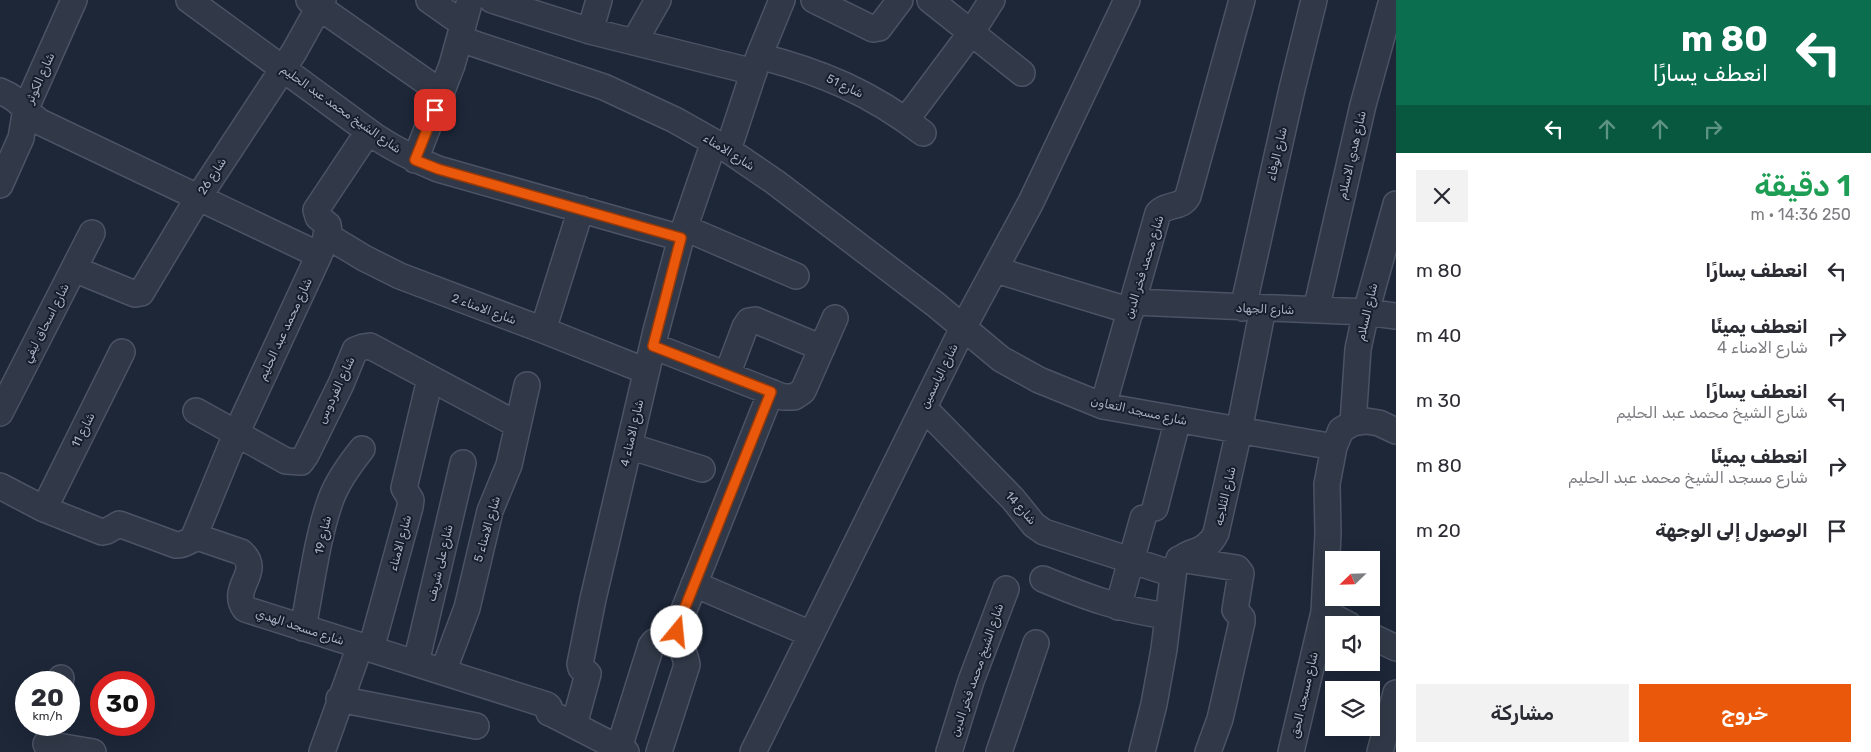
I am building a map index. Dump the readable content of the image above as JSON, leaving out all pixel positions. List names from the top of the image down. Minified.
{"streets":{"street":["شارع الكوثر","شارع 51","شارع الشيخ محمد عبد الحليم","شارع الامناء","شارع الوفاء","شارع هدي الاسلام","شارع 26","شارع محمد فخر الدين","شارع الامناء 2","شارع الجهاد","شارع السلام","شارع اسحاق ليفي","شارع محمد عبد الحليم","شارع الياسمين","شارع الفردوس","شارع مسجد التعاون","شارع 11","شارع الامناء 4","شارع الثلاجه","شارع 14","شارع الامناء 5","شارع 19","شارع على شريف","شارع مسجد الهدي","شارع الشيخ محمد فخر الدين","شارع مسجد الحق"]},"crossings":[["شارع الكوثر","شارع الامناء 2"],["شارع 51","شارع الامناء 4"],["شارع الشيخ محمد عبد الحليم","شارع 26"],["شارع الشيخ محمد عبد الحليم","شارع الامناء 4"],["شارع الامناء","شارع الياسمين"],["شارع الامناء","شارع الفردوس"],["شارع الامناء","شارع مسجد التعاون"],["شارع الامناء","شارع الامناء 4"],["شارع الامناء","شارع مسجد الهدي"],["شارع الوفاء","شارع الجهاد"],["شارع الوفاء","شارع الثلاجه"],["شارع هدي الاسلام","شارع الجهاد"],["شارع 26","شارع الامناء 2"],["شارع 26","شارع اسحاق ليفي"],["شارع محمد فخر الدين","شارع الجهاد"],["شارع محمد فخر الدين","شارع مسجد التعاون"],["شارع الامناء 2","شارع محمد عبد الحليم"],["شارع الامناء 2","شارع الامناء 4"],["شارع الجهاد","شارع السلام"],["شارع الجهاد","شارع الياسمين"],["شارع الجهاد","شارع الثلاجه"],["شارع السلام","شارع مسجد الحق"],["شارع محمد عبد الحليم","شارع الفردوس"],["شارع محمد عبد الحليم","شارع مسجد الهدي"],["شارع الياسمين","شارع مسجد التعاون"],["شارع الياسمين","شارع 14"],["شارع الفردوس","شارع الامناء 5"],["شارع مسجد التعاون","شارع الثلاجه"],["شارع مسجد التعاون","شارع مسجد الحق"],["شارع 11","شارع مسجد الهدي"],["شارع الامناء 4","شارع مسجد الهدي"],["شارع الثلاجه","شارع 14"],["شارع الامناء 5","شارع مسجد الهدي"],["شارع 19","شارع مسجد الهدي"],["شارع على شريف","شارع مسجد الهدي"]],"north":"bottom left","page":{"turn":["80 m","انعطف يسارًا"],"heading":["1 دقيقة","250 m · 14:36"],"list":[{"name":"انعطف يسارًا","value":"80 m"},{"name":"انعطف يمينًا","note":"شارع الامناء 4","value":"40 m"},{"name":"انعطف يسارًا","note":"شارع الشيخ محمد عبد الحليم","value":"30 m"},{"name":"انعطف يمينًا","note":"شارع مسجد الشيخ محمد عبد الحليم","value":"80 m"},{"name":"الوصول إلى الوجهة","value":"20 m"}],"speed":"20 km/h","limit":"30","buttons":["خروج","مشاركة"]}}
